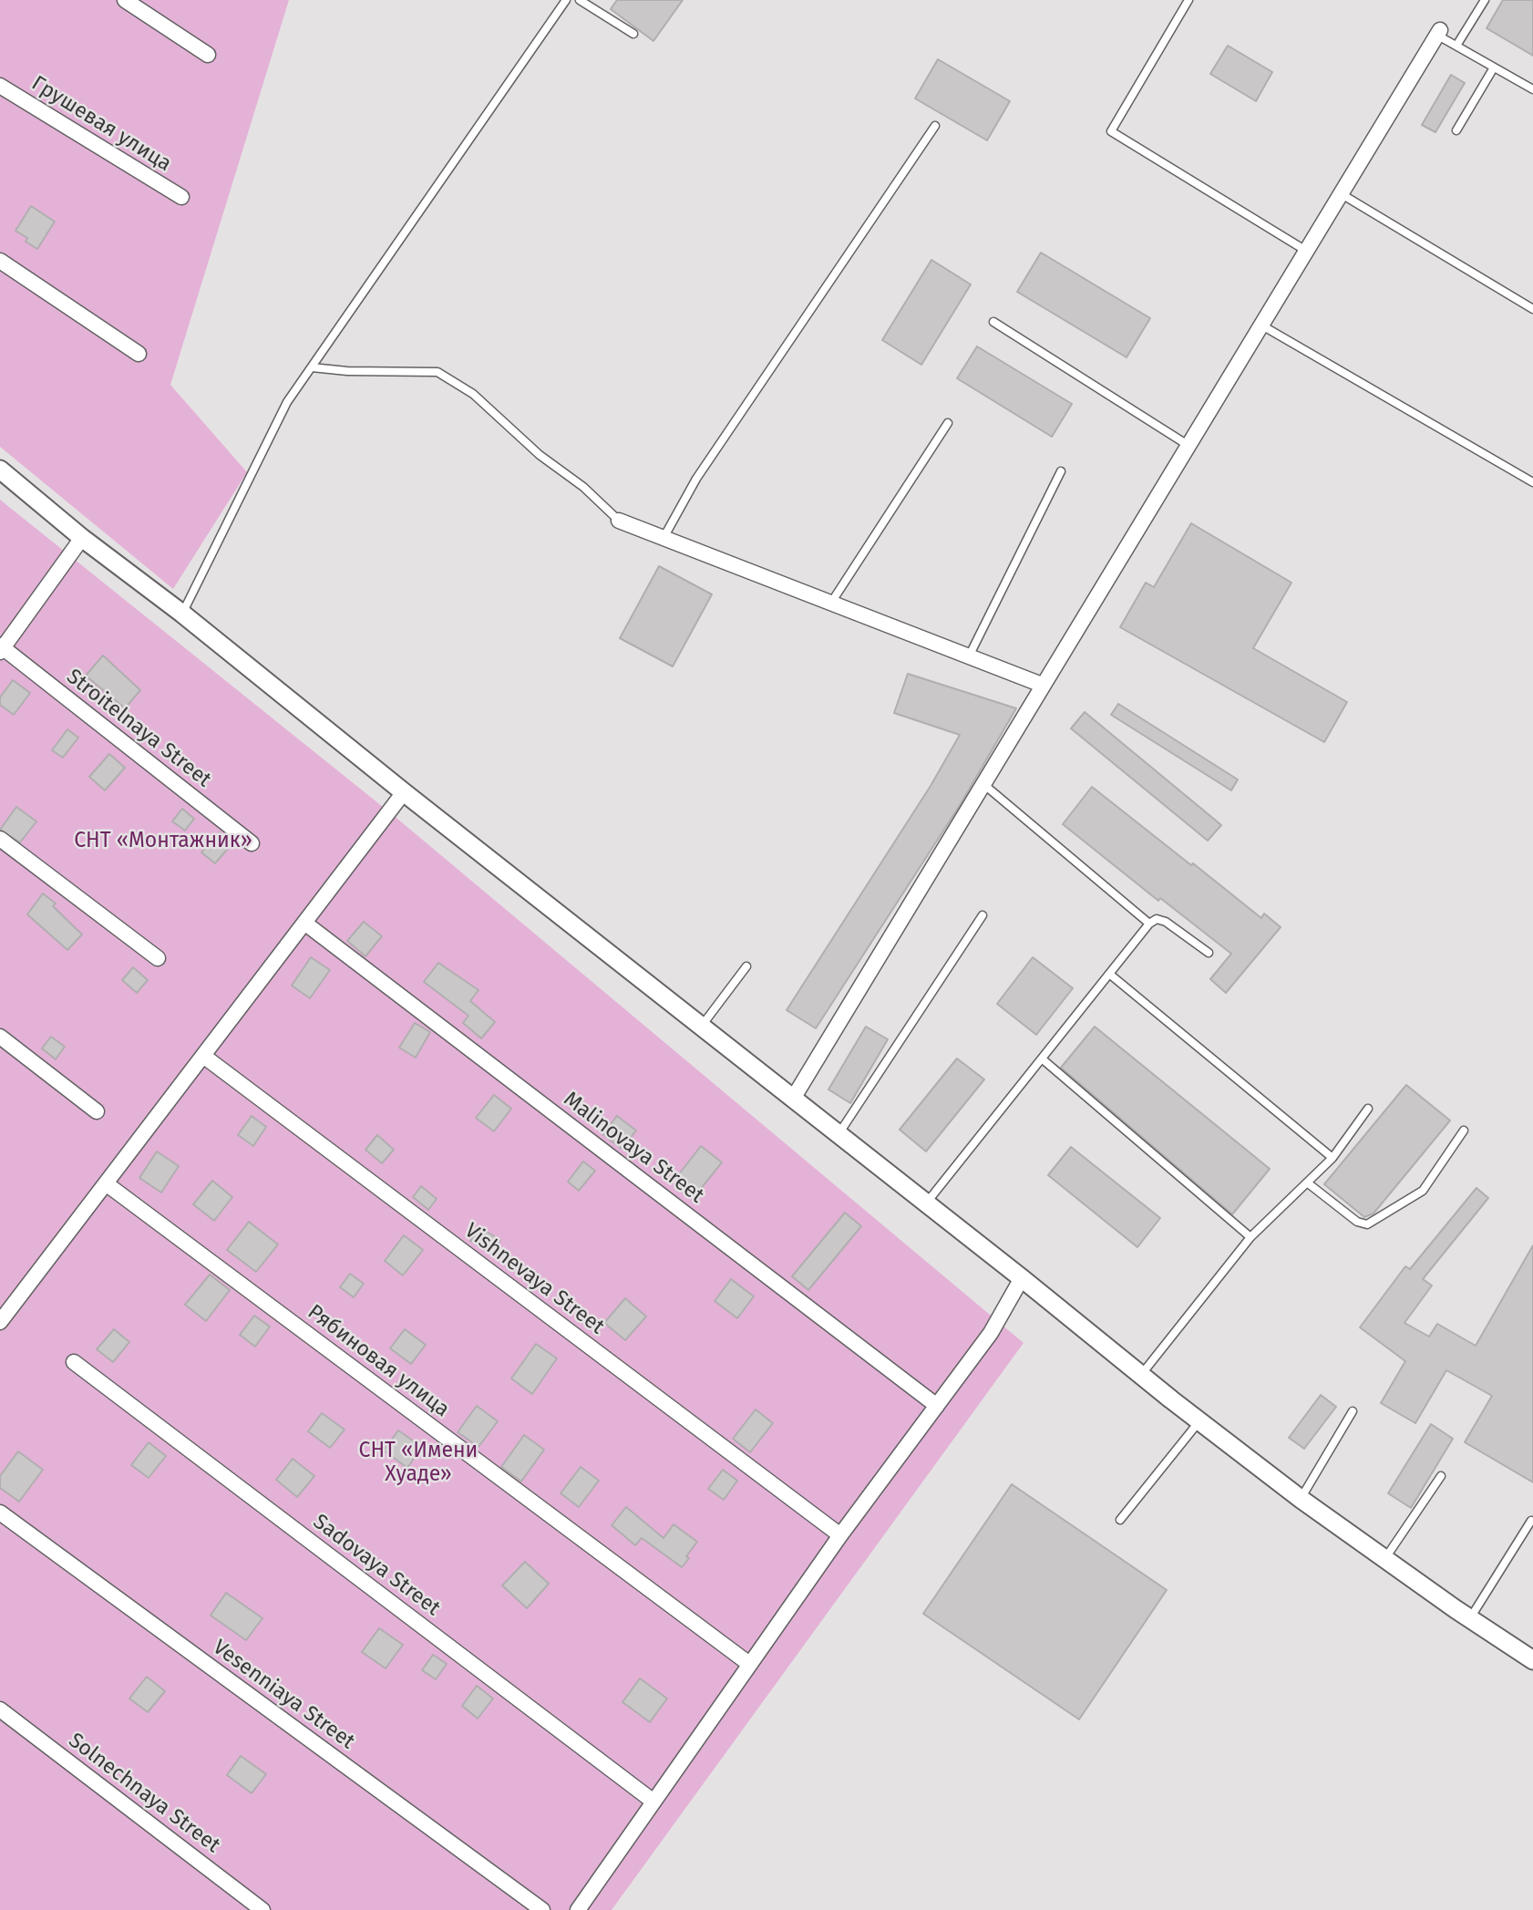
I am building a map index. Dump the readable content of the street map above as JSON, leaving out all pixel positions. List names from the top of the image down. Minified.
{"streets":{"street":["Грушевая улица","Stroitelnaya Street","Malinovaya Street","Vishnevaya Street","Рябиновая улица","Sadovaya Street","Vesenniaya Street","Solnechnaya Street"]},"parks":["СНТ «Монтажник»","СНТ «Имени Хуаде»"]}
